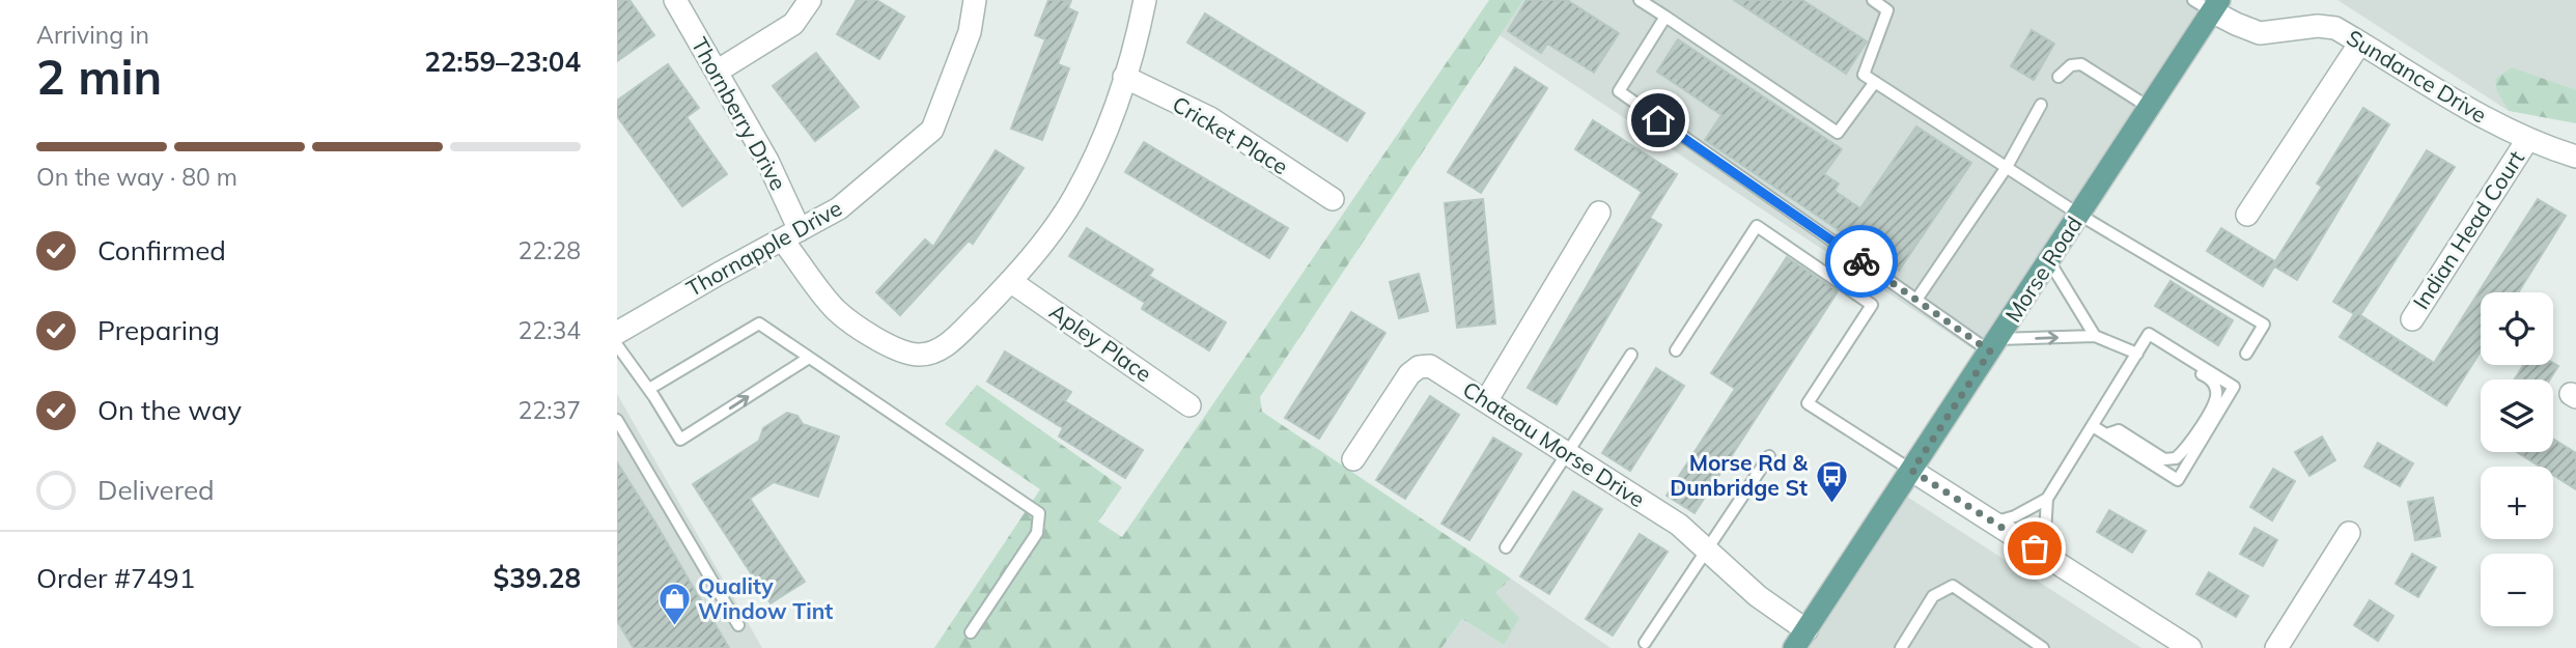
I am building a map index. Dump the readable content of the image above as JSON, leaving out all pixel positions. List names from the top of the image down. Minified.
{"streets":{"main road":["Morse Road"],"street":["Sundance Drive","Thornberry Drive","Cricket Place","Indian Head Court","Thornapple Drive","Apley Place","Chateau Morse Drive"]},"crossings":[["Sundance Drive","Indian Head Court"],["Sundance Drive","Morse Road"],["Thornberry Drive","Cricket Place"],["Thornberry Drive","Thornapple Drive"],["Thornberry Drive","Apley Place"],["Morse Road","Chateau Morse Drive"]],"places":{"bus stop":["Morse Rd & Dunbridge St"],"shop":["Quality Window Tint"]},"page":{"heading":["2 min","Arriving in","22:59–23:04"],"panel":["Order #7491","$39.28"],"bar":"On the way · 80 m","list":[["Confirmed","22:28"],["Preparing","22:34"],["On the way","22:37"],"Delivered"],"map_buttons":["+","−"]}}
